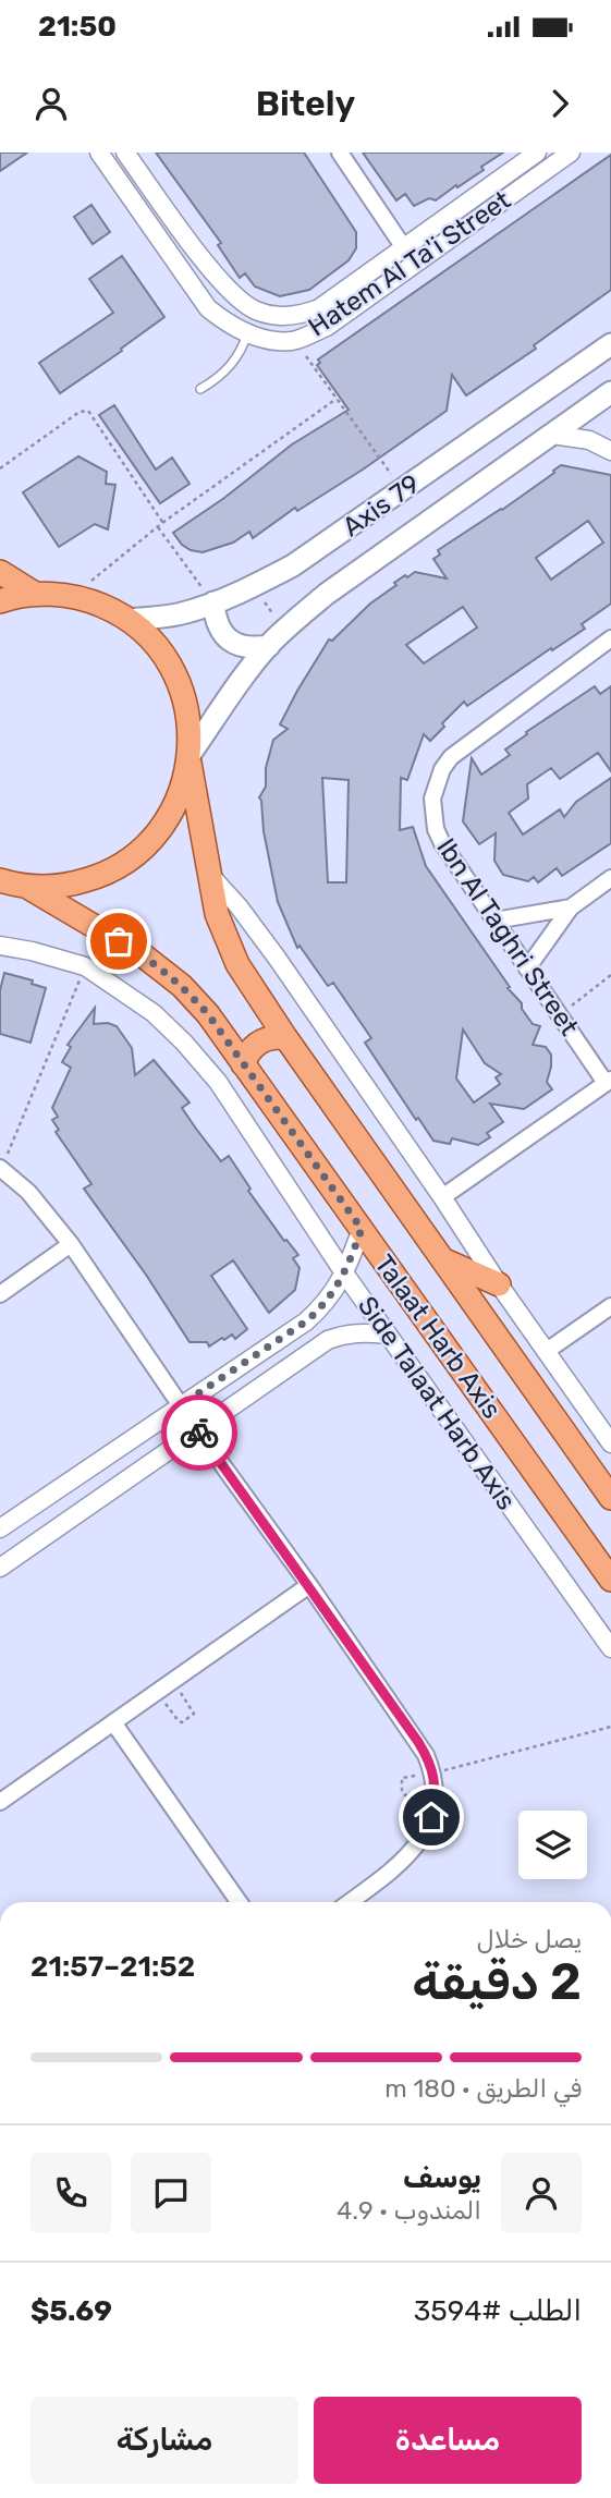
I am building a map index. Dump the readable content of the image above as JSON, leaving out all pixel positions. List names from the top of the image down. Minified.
{"streets":{"main road":["Axis 79","Talaat Harb Axis"],"street":["Hatem Al Ta'i Street","Ibn Al Taghri Street","Side Talaat Harb Axis"]},"crossings":[["Axis 79","Talaat Harb Axis"]],"page":{"status":"21:50","header":"Bitely","heading":["2 دقيقة","يصل خلال","21:52–21:57"],"panel":["يوسف","المندوب · 4.9","الطلب #3594","$5.69"],"bar":"في الطريق · 180 m","buttons":["مساعدة","مشاركة"]}}
